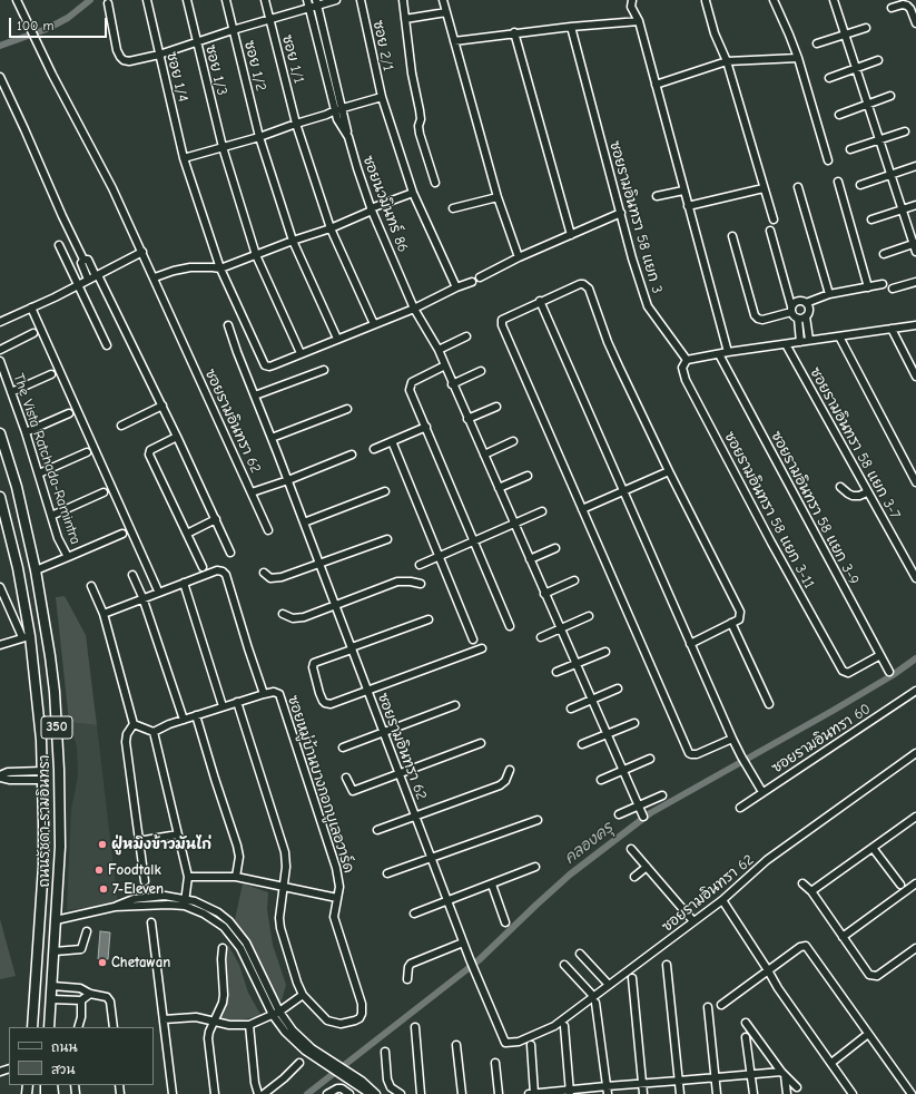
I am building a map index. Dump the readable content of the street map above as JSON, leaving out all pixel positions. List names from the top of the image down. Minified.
{"streets":{"main road":["350","ถนนรัชดา-รามอินทรา"],"street":["ซอย 2/1","ซอย 1/1","ซอย 1/2","ซอย 1/3","ซอย 1/4","ซอยนวมินทร์ 86","ซอยรามอินทรา 58 แยก 3","ซอยรามอินทรา 62","ซอยรามอินทรา 58 แยก 3-7","The Vista Ratchada-Ramintra","ซอยรามอินทรา 58 แยก 3-9","ซอยรามอินทรา 58 แยก 3-11","ซอยรามอินทรา 60","ซอยหมู่บ้านบางกอกบูเลอวาร์ด"]},"crossings":[["ซอย 1/3","ซอย 1/4"],["ซอยรามอินทรา 58 แยก 3","ซอยรามอินทรา 58 แยก 3-11"],["The Vista Ratchada-Ramintra","ถนนรัชดา-รามอินทรา"],["ซอยรามอินทรา 58 แยก 3-9","ซอยรามอินทรา 58 แยก 3-11"]],"water":["คลองครุ"],"places":["ฝู่หมิงข้าวมันไก่","Foodtalk","7-Eleven","Chetawan"],"legend":["ถนน","สวน"],"scale_bar":"100 m"}
